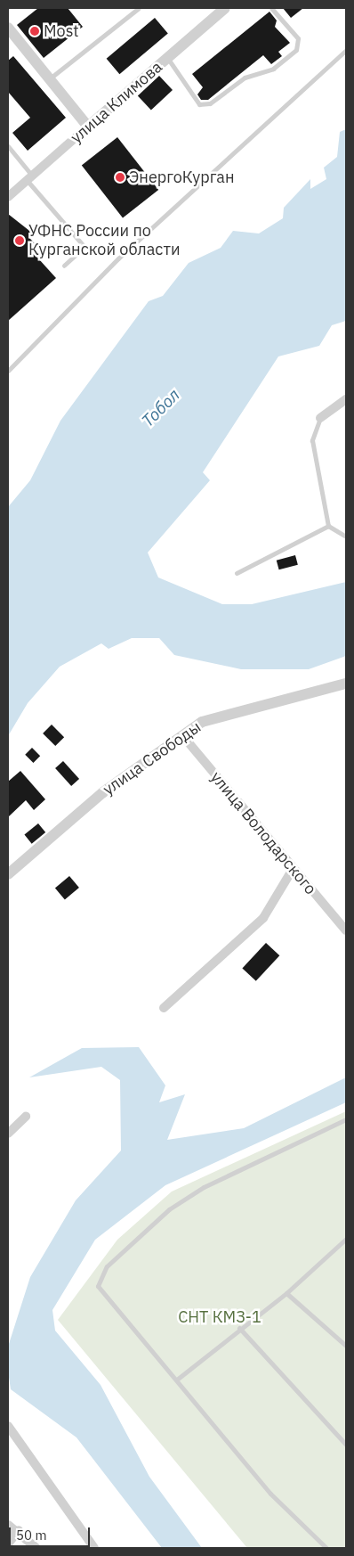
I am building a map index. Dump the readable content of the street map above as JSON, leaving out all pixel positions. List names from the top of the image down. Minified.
{"streets":{"street":["улица Климова","улица Свободы","улица Володарского"]},"crossings":[["улица Свободы","улица Володарского"]],"water":["Тобол"],"parks":["СНТ КМЗ-1"],"places":["Most","ЭнергоКурган","УФНС России по Курганской области"],"scale_bar":"50 m"}
